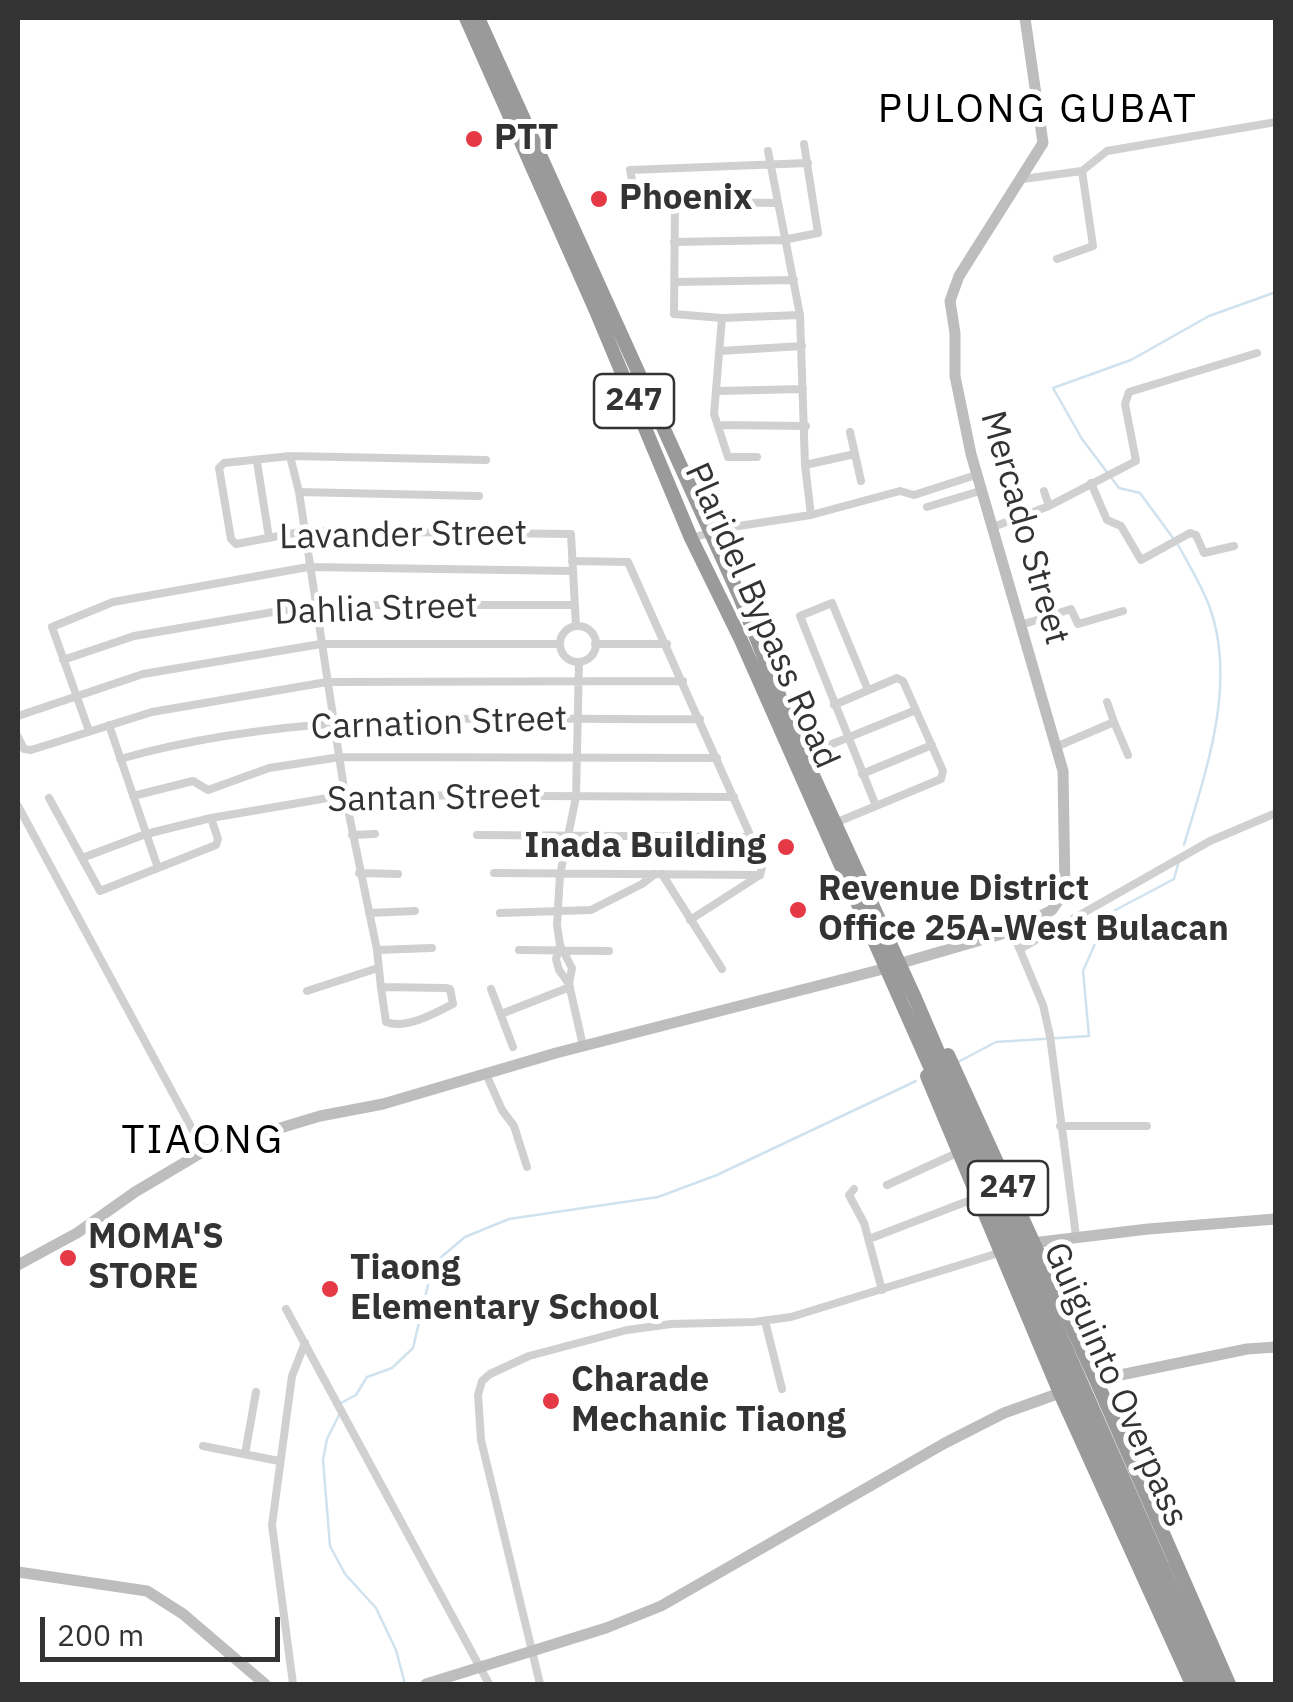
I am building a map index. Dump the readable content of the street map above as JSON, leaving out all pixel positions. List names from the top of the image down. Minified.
{"streets":{"highway":["247","Plaridel Bypass Road","Guiguinto Overpass"],"street":["Mercado Street","Lavander Street","Dahlia Street","Carnation Street","Santan Street"]},"crossings":[["247","Plaridel Bypass Road"],["247","Guiguinto Overpass"],["Mercado Street","Plaridel Bypass Road"],["Plaridel Bypass Road","Guiguinto Overpass"]],"districts":["PULONG GUBAT","TIAONG"],"places":["PTT","Phoenix","Inada Building","Revenue District Office 25A-West Bulacan","MOMA'S STORE","Tiaong Elementary School","Charade Mechanic Tiaong"],"scale_bar":"200 m"}
